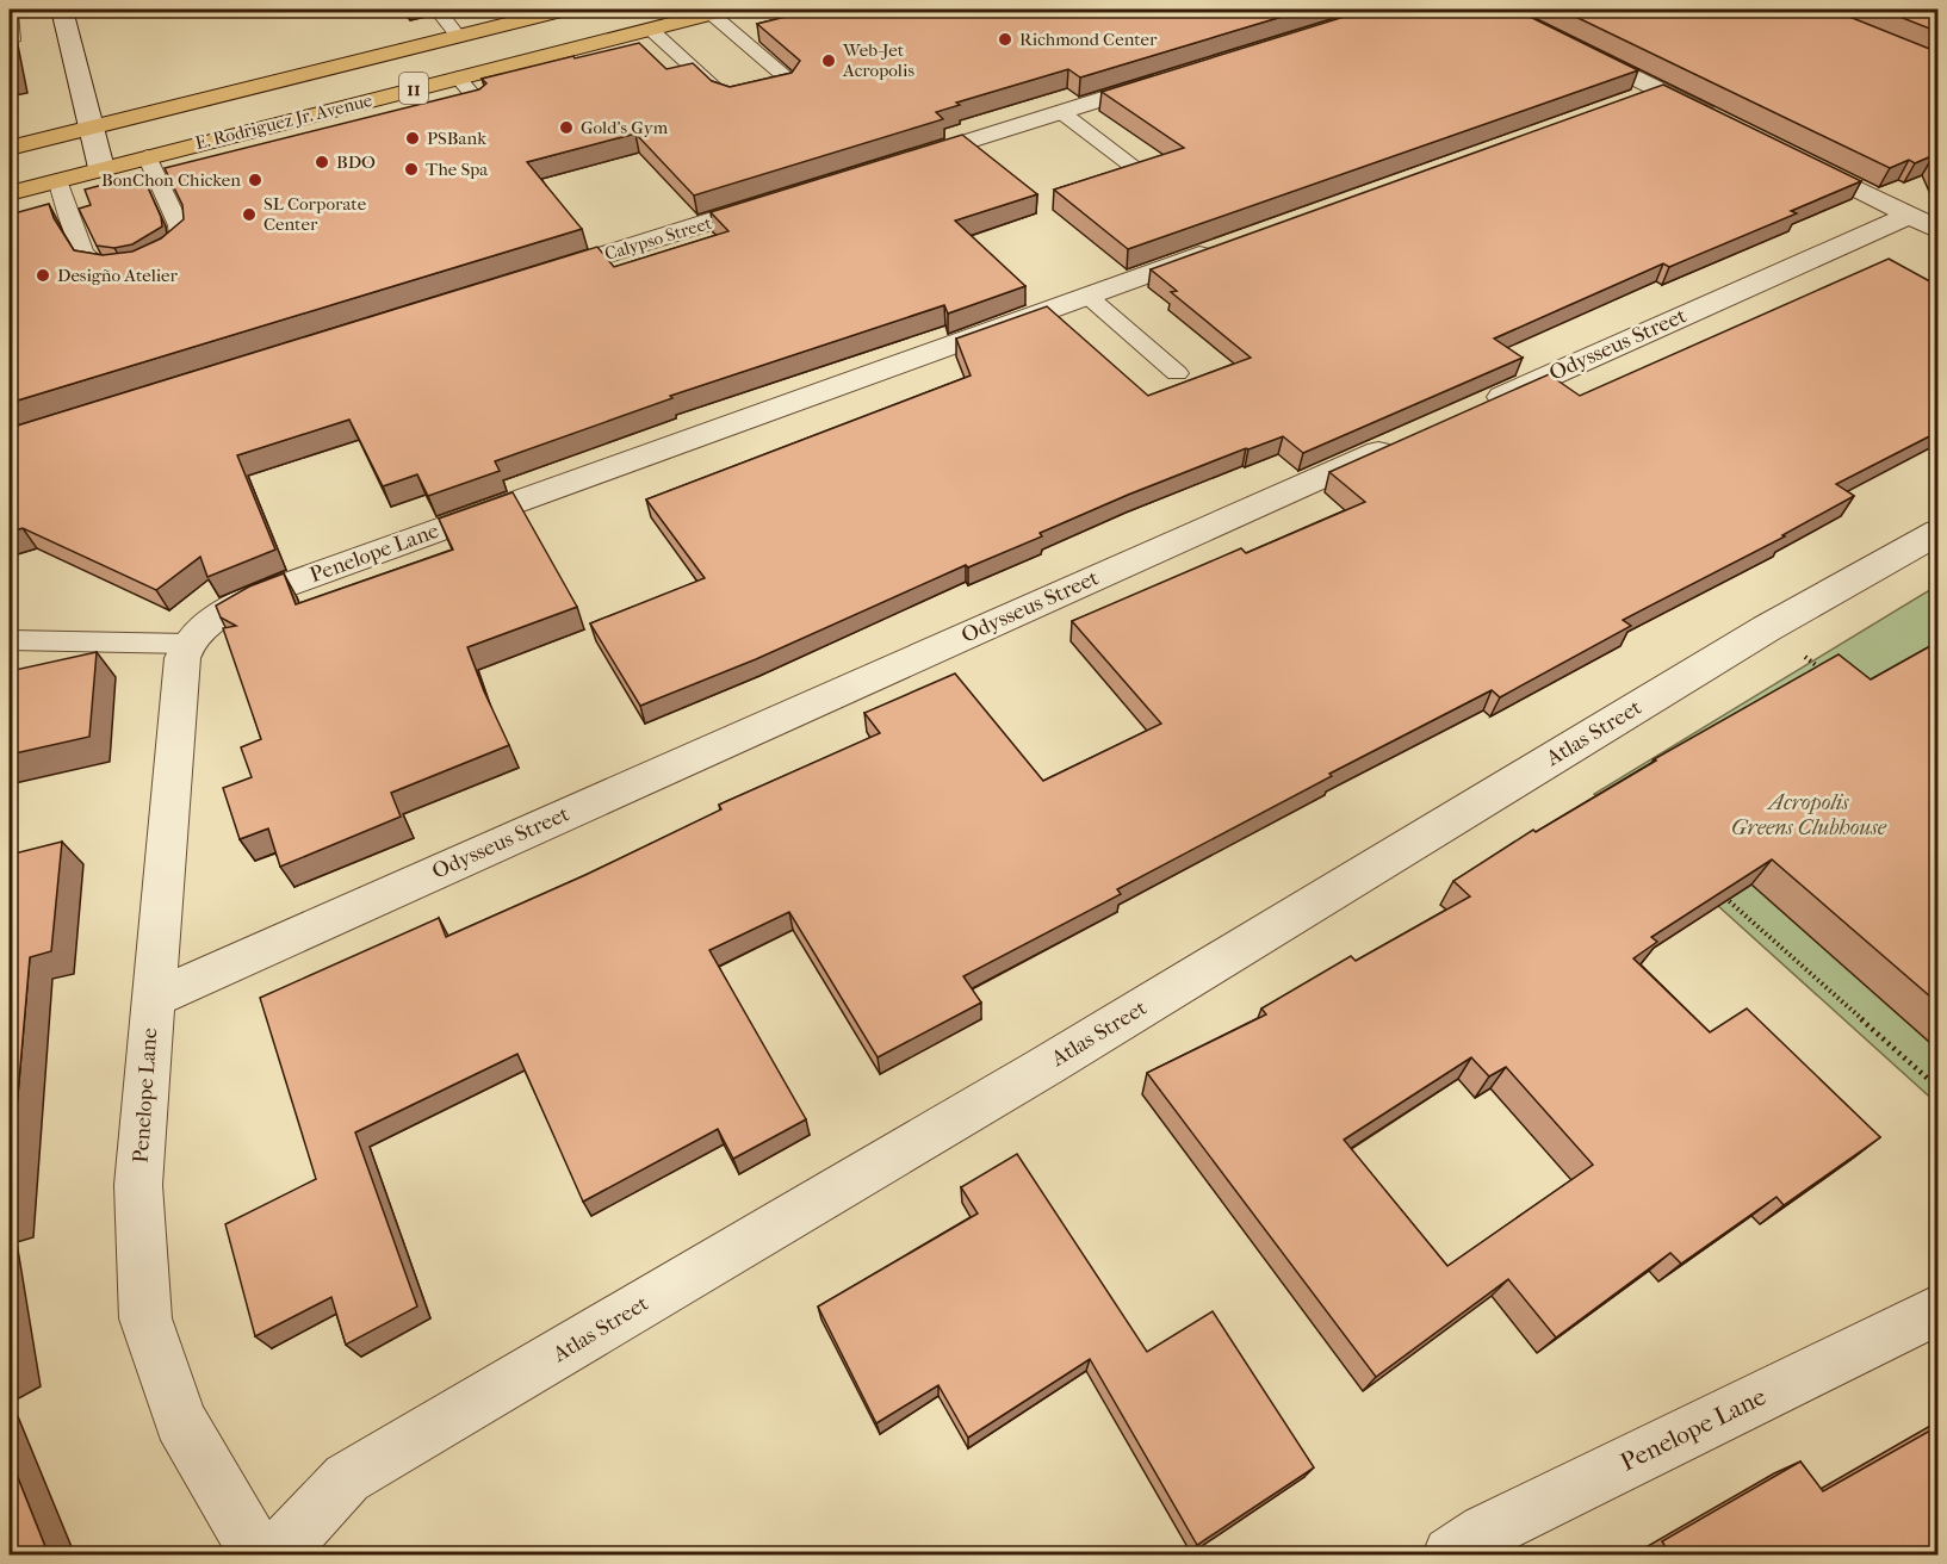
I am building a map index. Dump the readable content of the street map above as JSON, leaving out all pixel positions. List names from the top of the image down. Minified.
{"streets":{"main road":["11","E. Rodriguez Jr. Avenue"],"street":["Calypso Street","Odysseus Street","Penelope Lane","Atlas Street"]},"crossings":[["Odysseus Street","Penelope Lane"]],"parks":["Acropolis Greens Clubhouse"],"places":["Richmond Center","Web-Jet Acropolis","Gold's Gym","PSBank","BDO","The Spa","BonChon Chicken","SL Corporate Center","Desigño Atelier"]}
